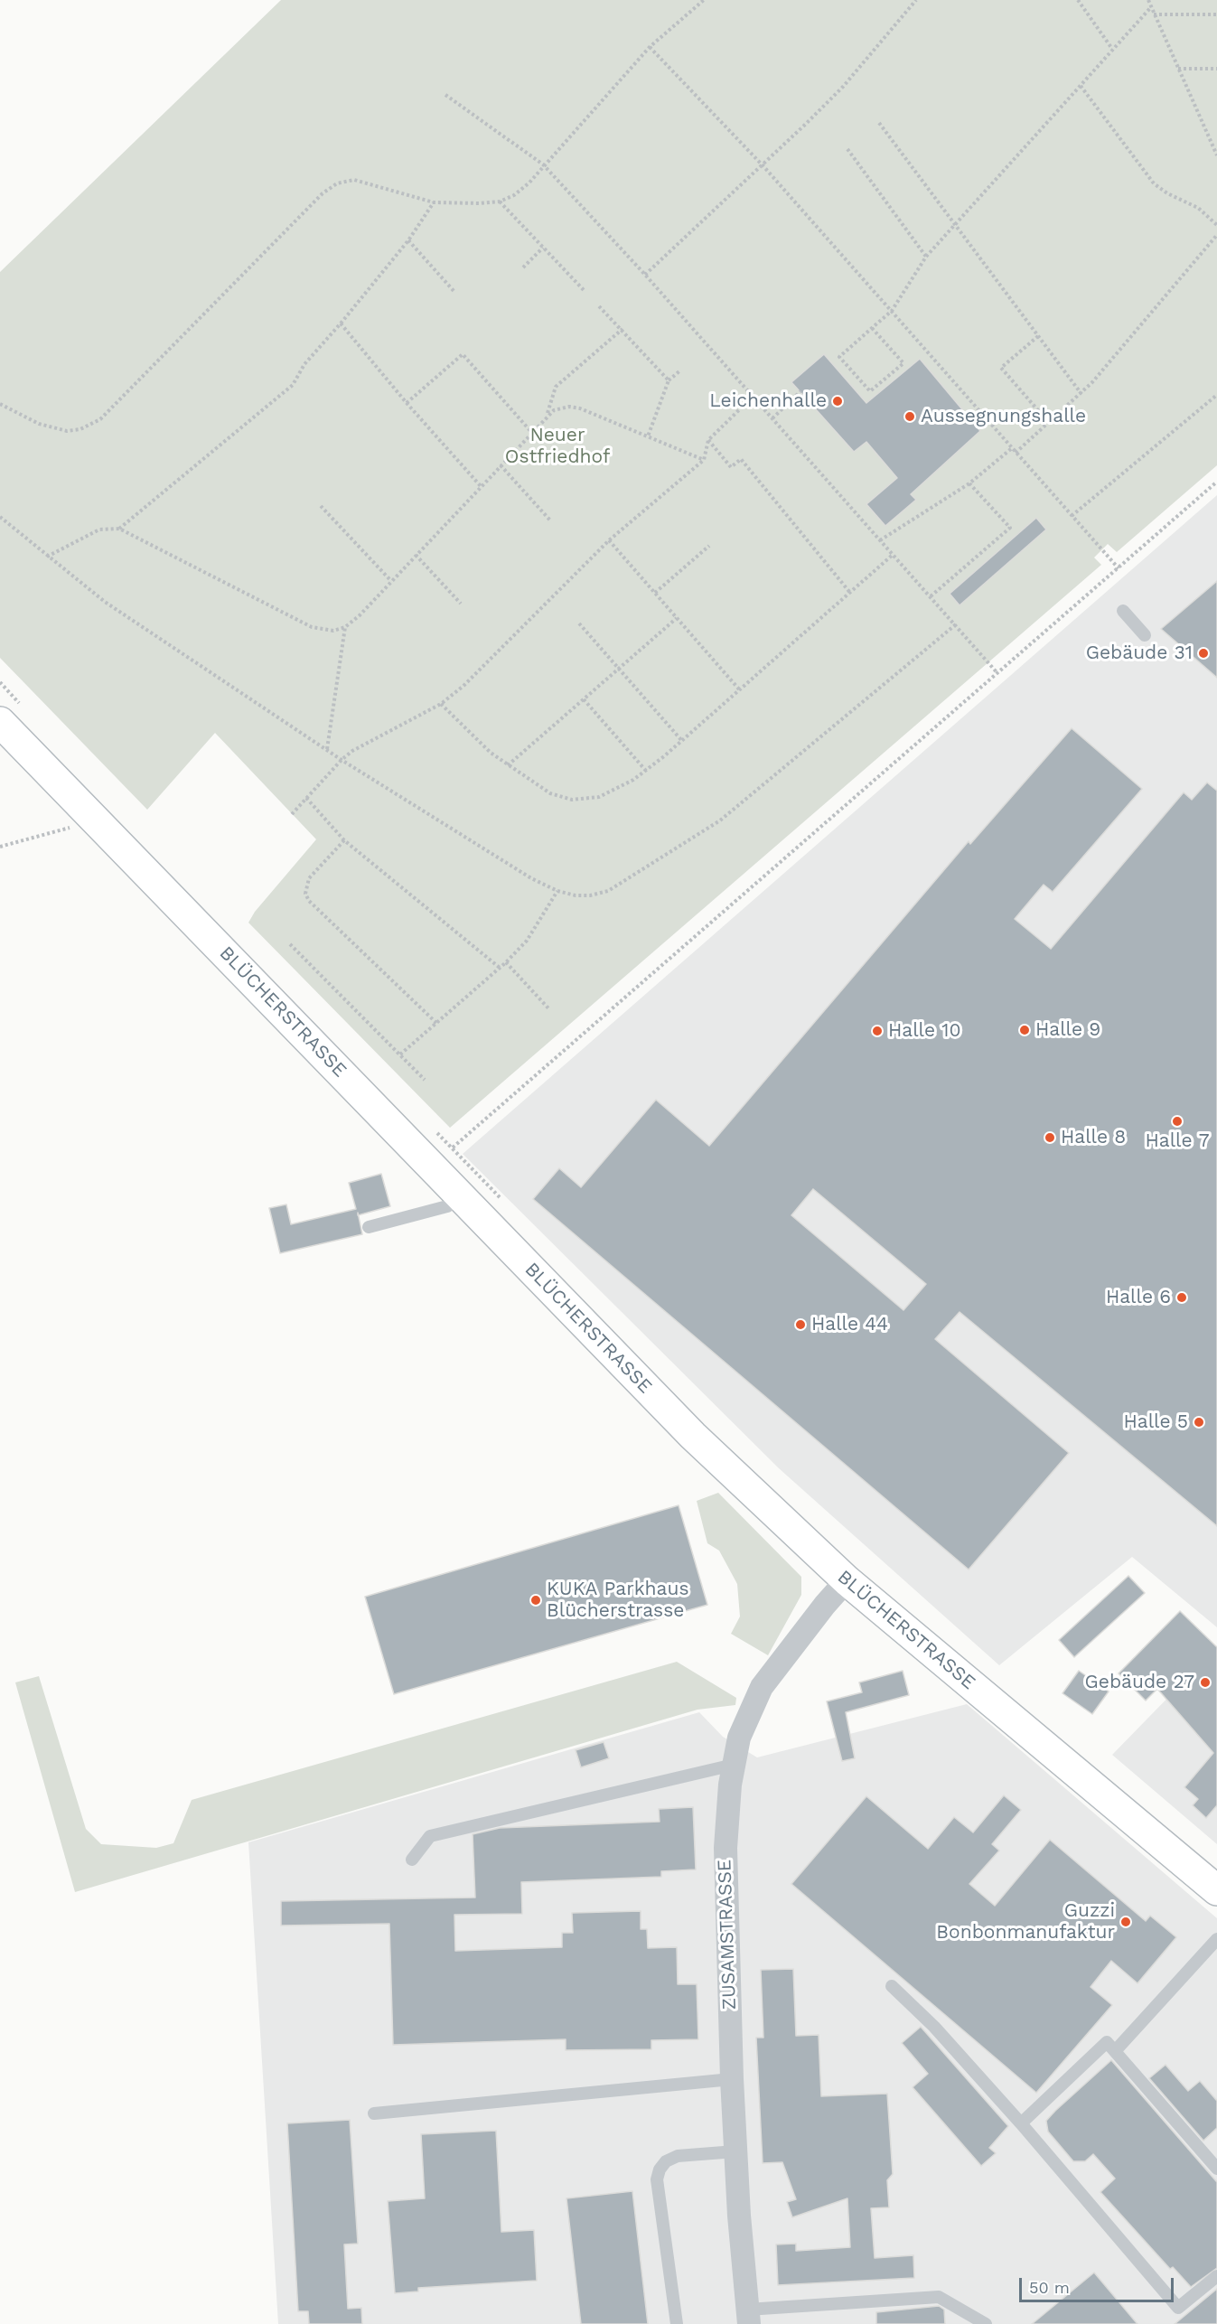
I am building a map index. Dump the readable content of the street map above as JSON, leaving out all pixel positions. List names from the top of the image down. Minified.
{"streets":{"main road":["BLÜCHERSTRASSE"],"street":["ZUSAMSTRASSE"]},"crossings":[["BLÜCHERSTRASSE","ZUSAMSTRASSE"]],"parks":["Neuer Ostfriedhof"],"places":["Leichenhalle","Aussegnungshalle","Gebäude 31","Halle 9","Halle 10","Halle 7","Halle 8","Halle 6","Halle 44","Halle 5","KUKA Parkhaus Blücherstrasse","Gebäude 27","Guzzi Bonbonmanufaktur"],"scale_bar":"50 m"}
